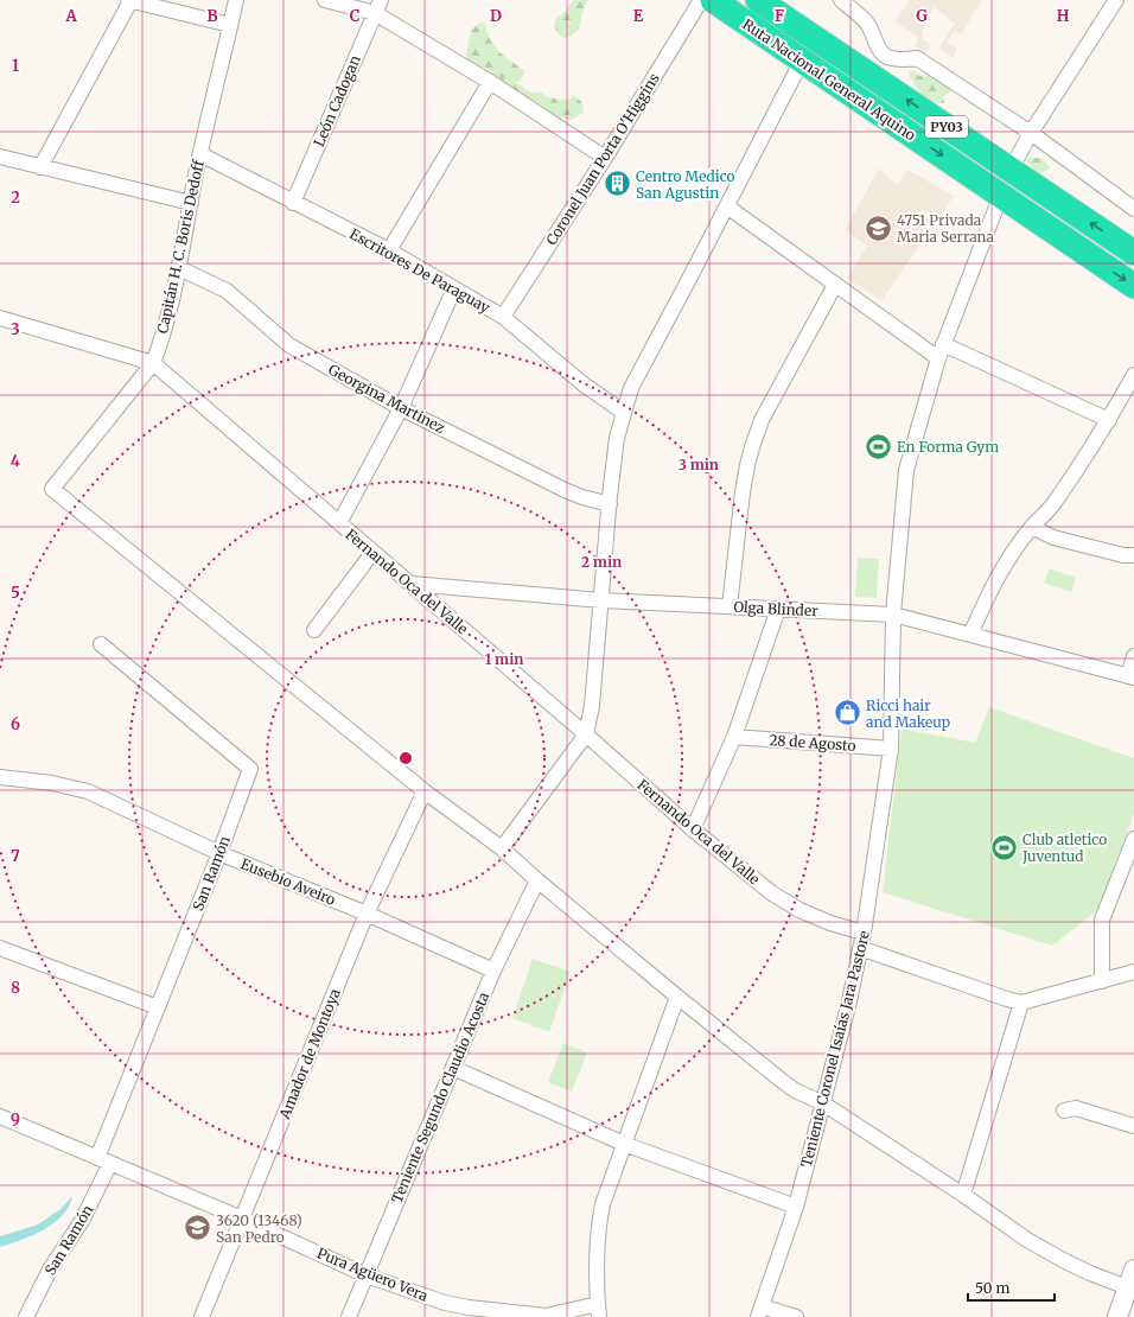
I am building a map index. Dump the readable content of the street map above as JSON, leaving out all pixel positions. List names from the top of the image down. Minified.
{"streets":{"highway":["Ruta Nacional General Aquino","PY03"],"street":["León Cadogan","Coronel Juan Porta O'Higgins","Capitán H. C. Boris Dedoff","Escritores De Paraguay","Georgina Martinez","Fernando Oca del Valle","Olga Blinder","28 de Agosto","San Ramón","Eusebio Aveiro","Teniente Coronel Isaías Jara Pastore","Amador de Montoya","Teniente Segundo Claudio Acosta","Pura Agüero Vera"]},"crossings":[["Ruta Nacional General Aquino","Teniente Coronel Isaías Jara Pastore"],["León Cadogan","Escritores De Paraguay"],["Coronel Juan Porta O'Higgins","Escritores De Paraguay"],["Capitán H. C. Boris Dedoff","Escritores De Paraguay"],["Capitán H. C. Boris Dedoff","Georgina Martinez"],["Capitán H. C. Boris Dedoff","Fernando Oca del Valle"],["Capitán H. C. Boris Dedoff","Amador de Montoya"],["Fernando Oca del Valle","Olga Blinder"],["Fernando Oca del Valle","Teniente Coronel Isaías Jara Pastore"],["Olga Blinder","Teniente Coronel Isaías Jara Pastore"],["28 de Agosto","Teniente Coronel Isaías Jara Pastore"],["San Ramón","Eusebio Aveiro"],["San Ramón","Pura Agüero Vera"],["Eusebio Aveiro","Amador de Montoya"],["Eusebio Aveiro","Teniente Segundo Claudio Acosta"],["Amador de Montoya","Pura Agüero Vera"],["Teniente Segundo Claudio Acosta","Pura Agüero Vera"]],"places":{"building":["Centro Medico San Agustin"],"school or university":["4751 Privada Maria Serrana","3620 (13468) San Pedro"],"sports":["En Forma Gym","Club atletico Juventud"],"shop":["Ricci hair and Makeup"]},"scale_bar":"50 m","grid":{"columns":["A","B","C","D","E","F","G","H"],"rows":["1","2","3","4","5","6","7","8","9"]},"rings":["3 min","2 min","1 min"]}
